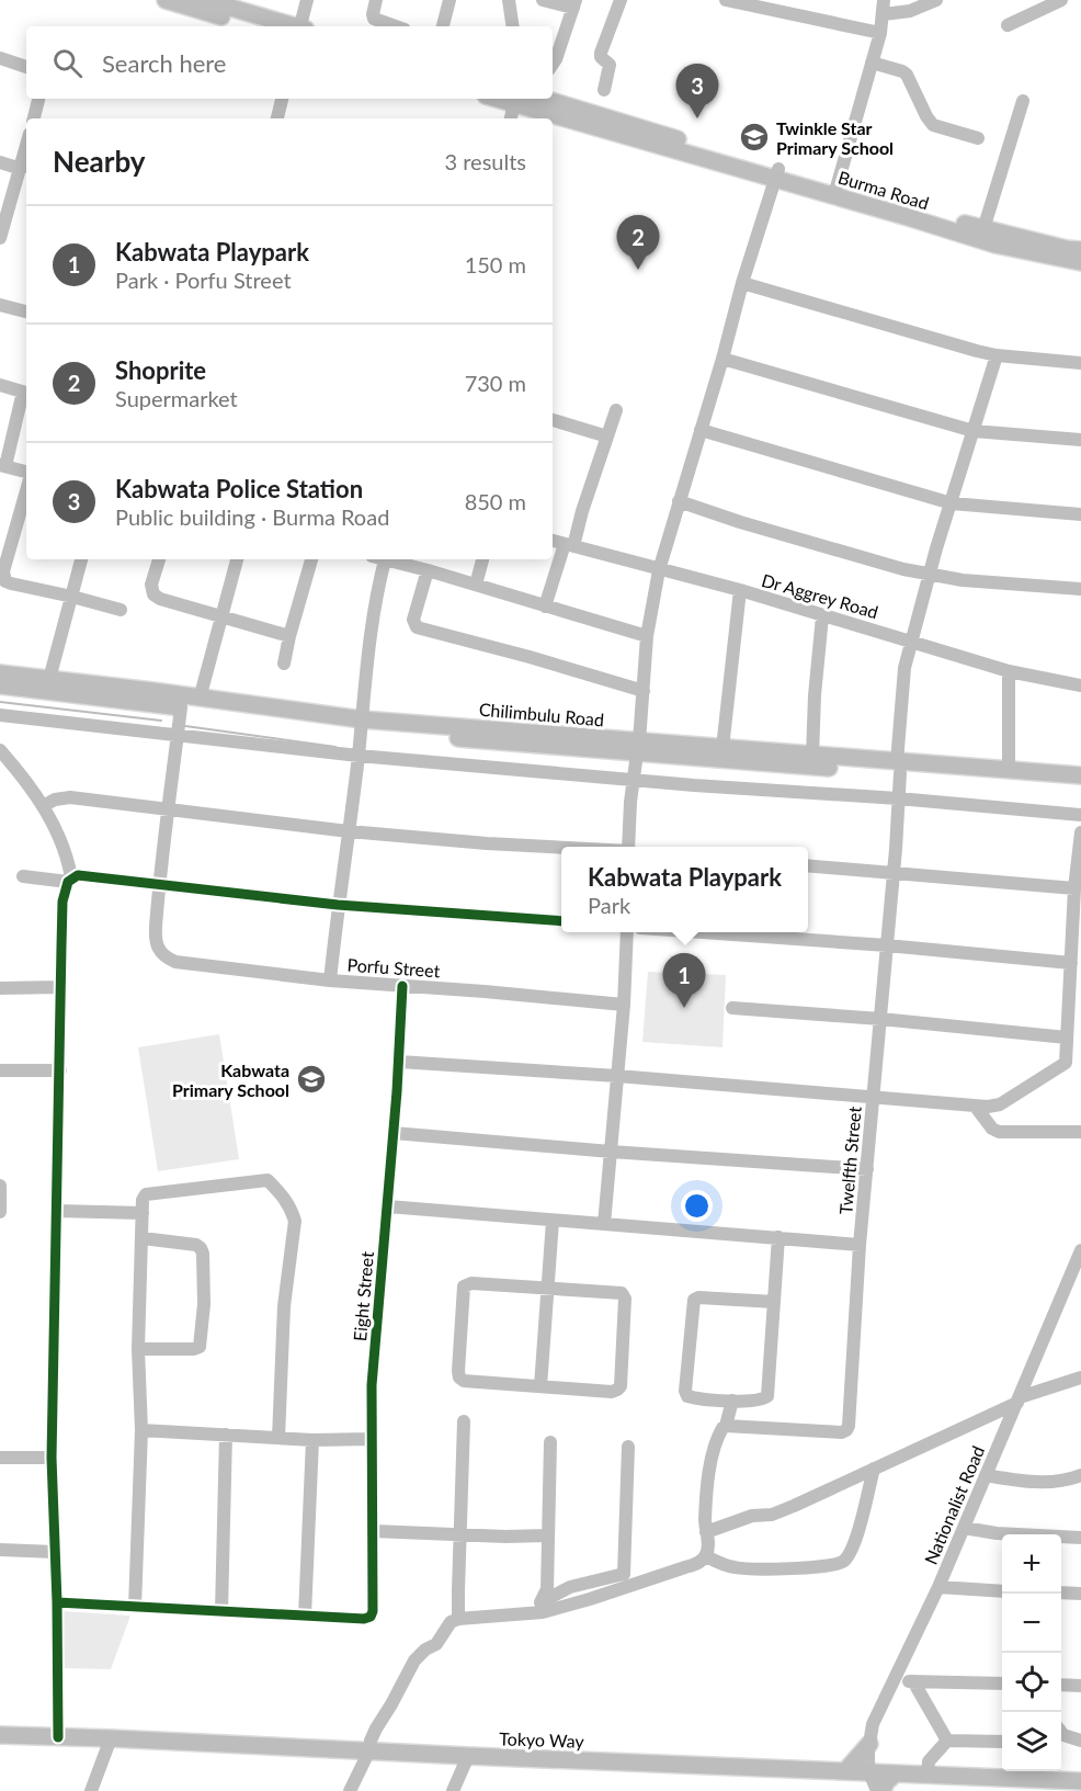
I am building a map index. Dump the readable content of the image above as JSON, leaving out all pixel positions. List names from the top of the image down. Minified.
{"streets":{"main road":["Burma Road","Chilimbulu Road","Tokyo Way"],"street":["Dr Aggrey Road","Porfu Street","Twelfth Street","Eight Street","Nationalist Road"]},"crossings":[["Dr Aggrey Road","Twelfth Street"],["Chilimbulu Road","Twelfth Street"],["Porfu Street","Eight Street"]],"places":{"school or university":["Twinkle Star Primary School","Kabwata Primary School"]},"page":{"search":"Search here","pins":["3","2","1"],"heading":["Nearby","3 results"],"list":[{"mark":"1","name":"Kabwata Playpark","note":"Park · Porfu Street","value":"150 m"},{"mark":"2","name":"Shoprite","note":"Supermarket","value":"730 m"},{"mark":"3","name":"Kabwata Police Station","note":"Public building · Burma Road","value":"850 m"}],"popup":["Kabwata Playpark","Park"],"map_buttons":["+","−"]}}
